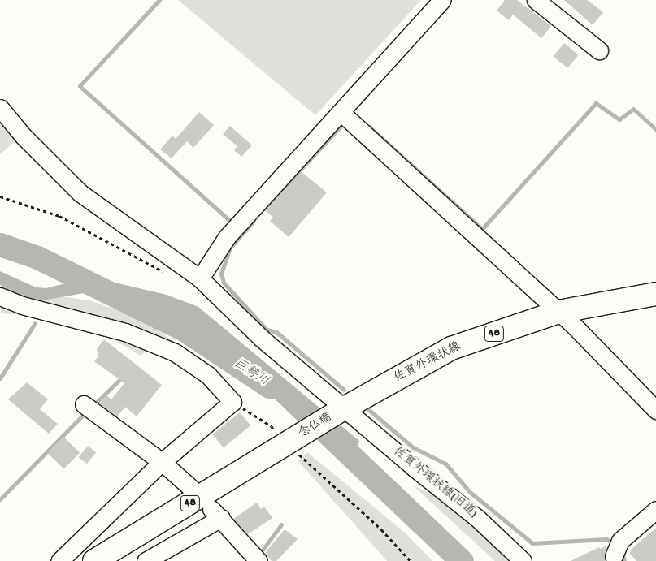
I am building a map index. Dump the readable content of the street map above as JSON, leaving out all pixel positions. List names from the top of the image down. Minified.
{"streets":{"main road":["48","佐賀外環状線","念仏橋"],"street":["佐賀外環状線(旧道)"]},"crossings":[["48","念仏橋"],["佐賀外環状線","念仏橋"],["佐賀外環状線","佐賀外環状線(旧道)"],["念仏橋","佐賀外環状線(旧道)"]],"water":["巨勢川"]}
